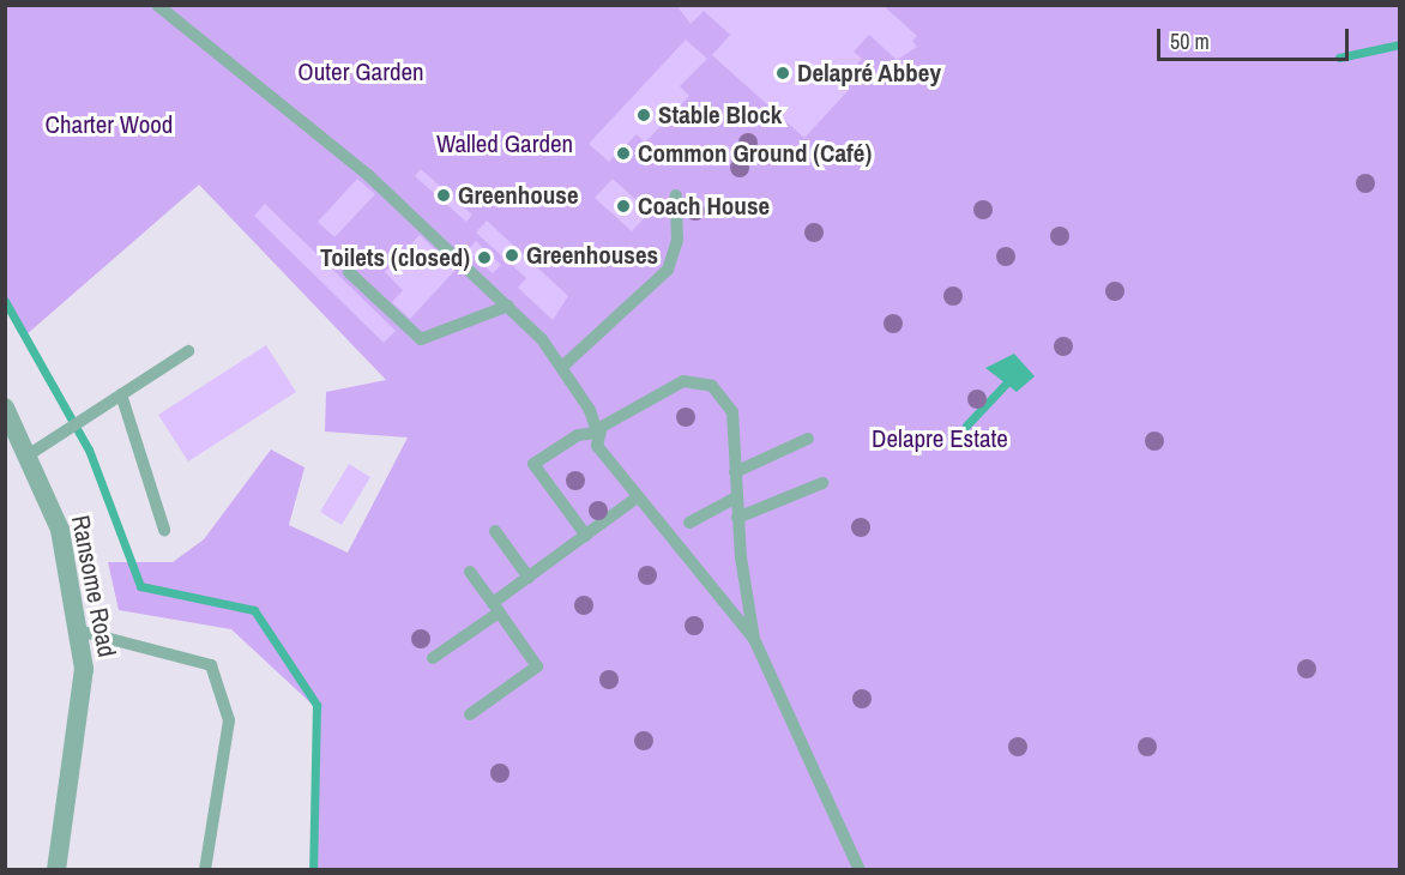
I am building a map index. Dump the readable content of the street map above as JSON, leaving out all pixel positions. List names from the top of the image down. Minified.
{"streets":{"street":["Ransome Road"]},"parks":["Outer Garden","Charter Wood","Walled Garden","Delapre Estate"],"places":["Delapré Abbey","Stable Block","Common Ground (Café)","Greenhouse","Coach House","Greenhouses","Toilets (closed)"],"scale_bar":"50 m"}
